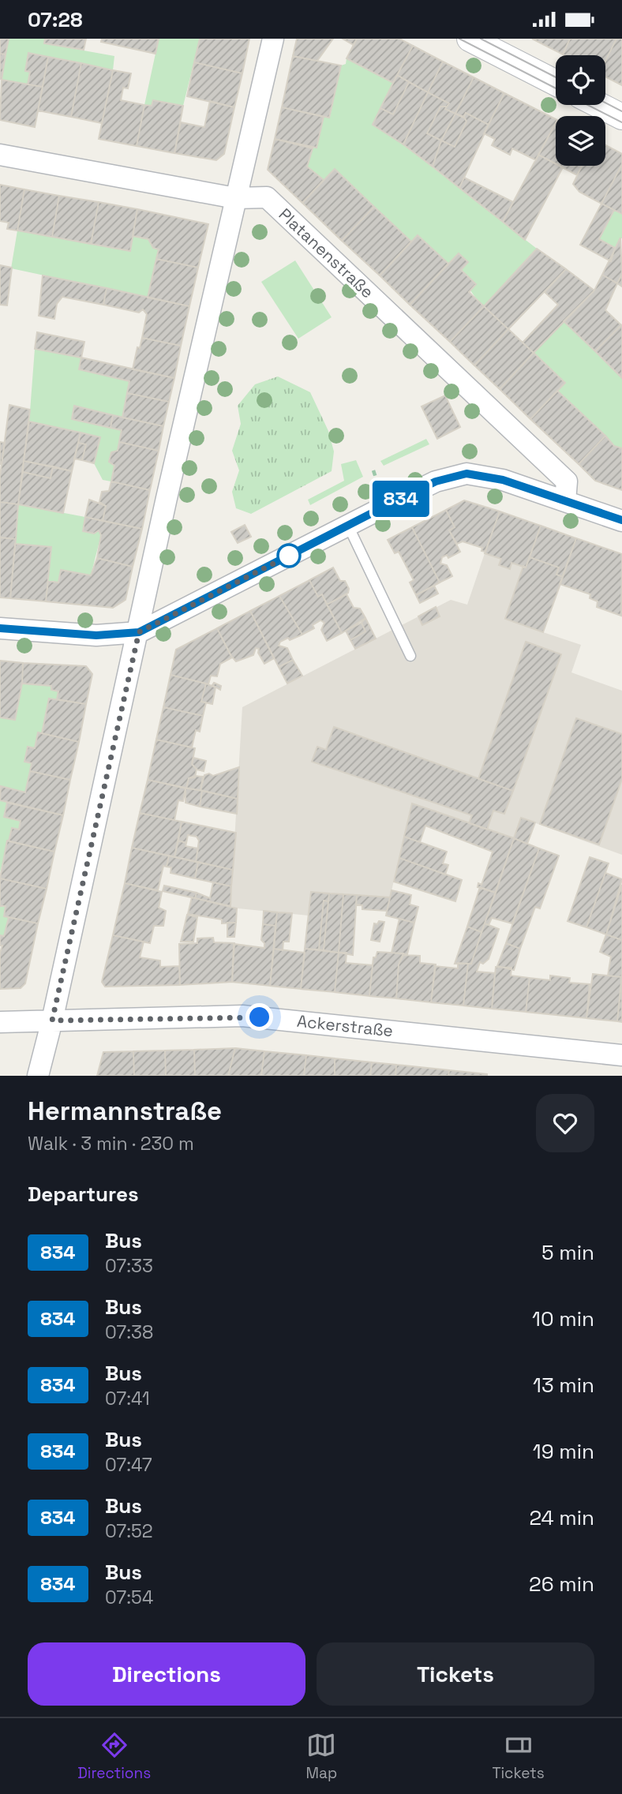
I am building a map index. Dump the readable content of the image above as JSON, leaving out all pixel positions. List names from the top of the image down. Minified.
{"streets":{"street":["Platanenstraße","Ackerstraße"]},"lines":["bus line 834"],"page":{"status":"07:28","on_map":"834","heading":[["Hermannstraße","Walk · 3 min · 230 m"],"Departures"],"list":[{"mark":"834","name":"Bus","note":"07:33","value":"5 min"},{"mark":"834","name":"Bus","note":"07:38","value":"10 min"},{"mark":"834","name":"Bus","note":"07:41","value":"13 min"},{"mark":"834","name":"Bus","note":"07:47","value":"19 min"},{"mark":"834","name":"Bus","note":"07:52","value":"24 min"},{"mark":"834","name":"Bus","note":"07:54","value":"26 min"}],"buttons":["Directions","Tickets"],"tabs":["Directions","Map","Tickets"]}}
